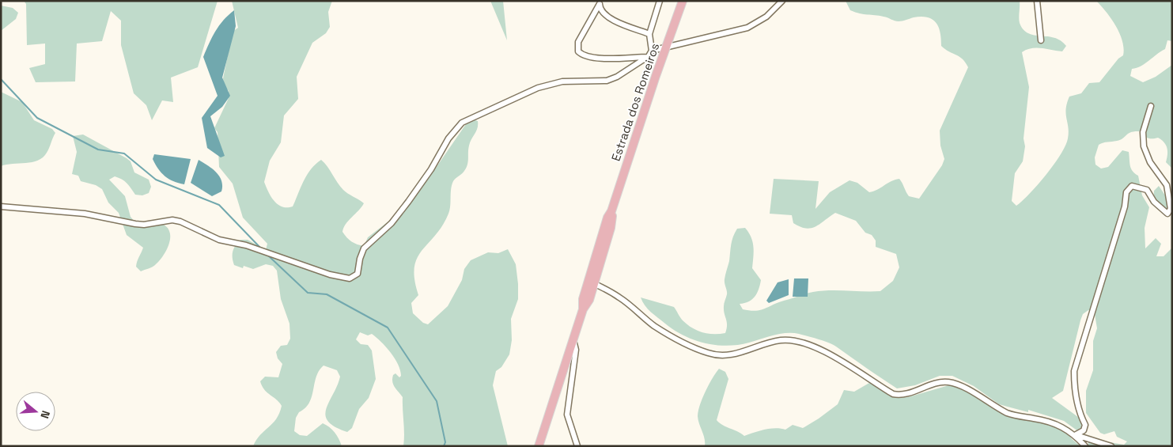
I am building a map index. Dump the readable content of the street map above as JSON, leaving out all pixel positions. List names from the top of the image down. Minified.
{"streets":{"main road":["Estrada dos Romeiros"]},"north":"right"}
